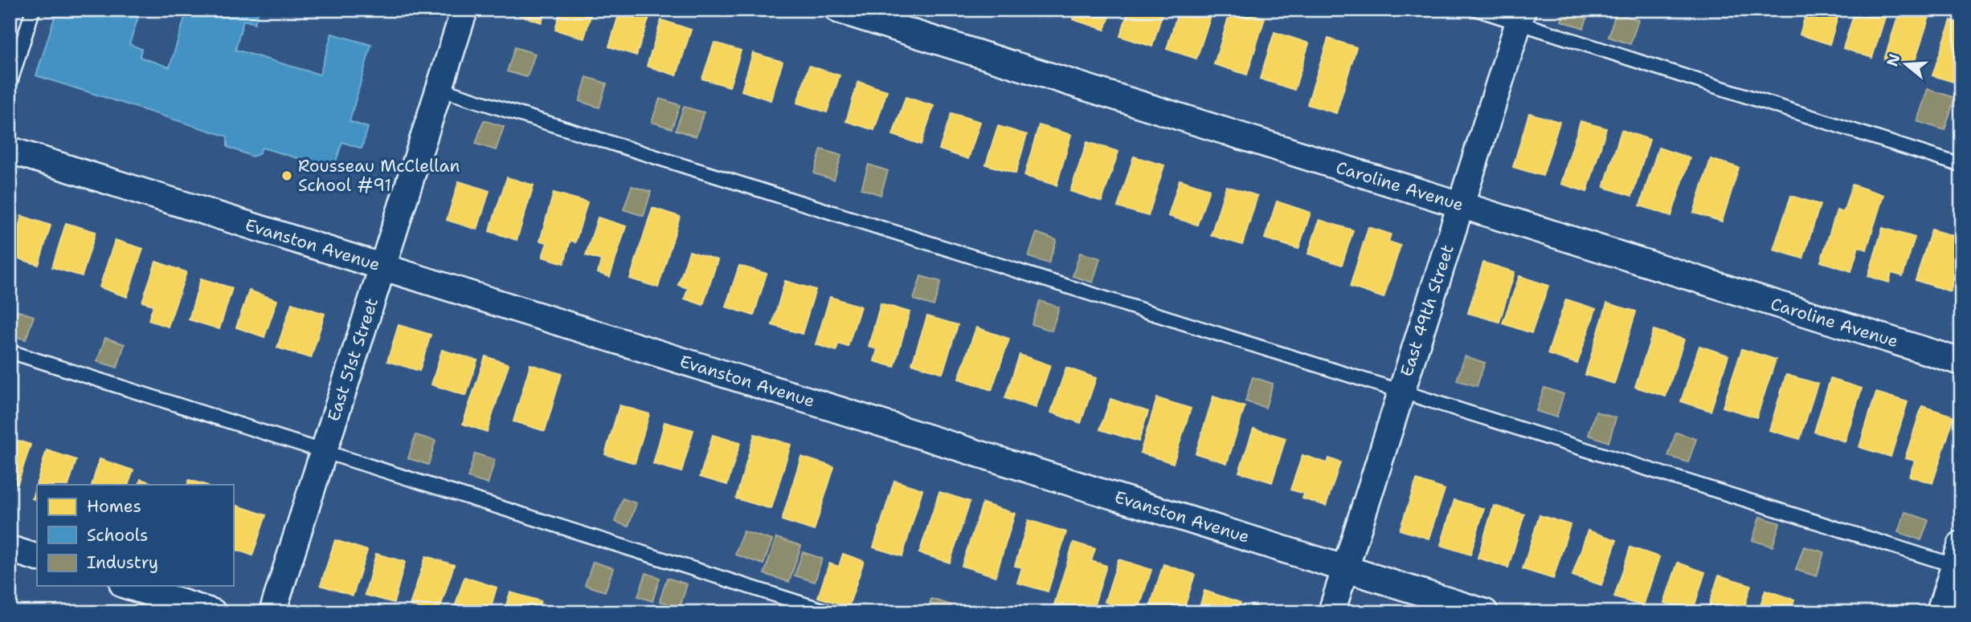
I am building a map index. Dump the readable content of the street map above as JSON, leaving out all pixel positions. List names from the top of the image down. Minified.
{"streets":{"street":["Caroline Avenue","Evanston Avenue","East 49th Street","East 51st Street"]},"crossings":[["Caroline Avenue","East 49th Street"],["Evanston Avenue","East 49th Street"],["Evanston Avenue","East 51st Street"]],"places":["Rousseau McClellan School #91"],"legend":["Homes","Schools","Industry"],"north":"left"}
